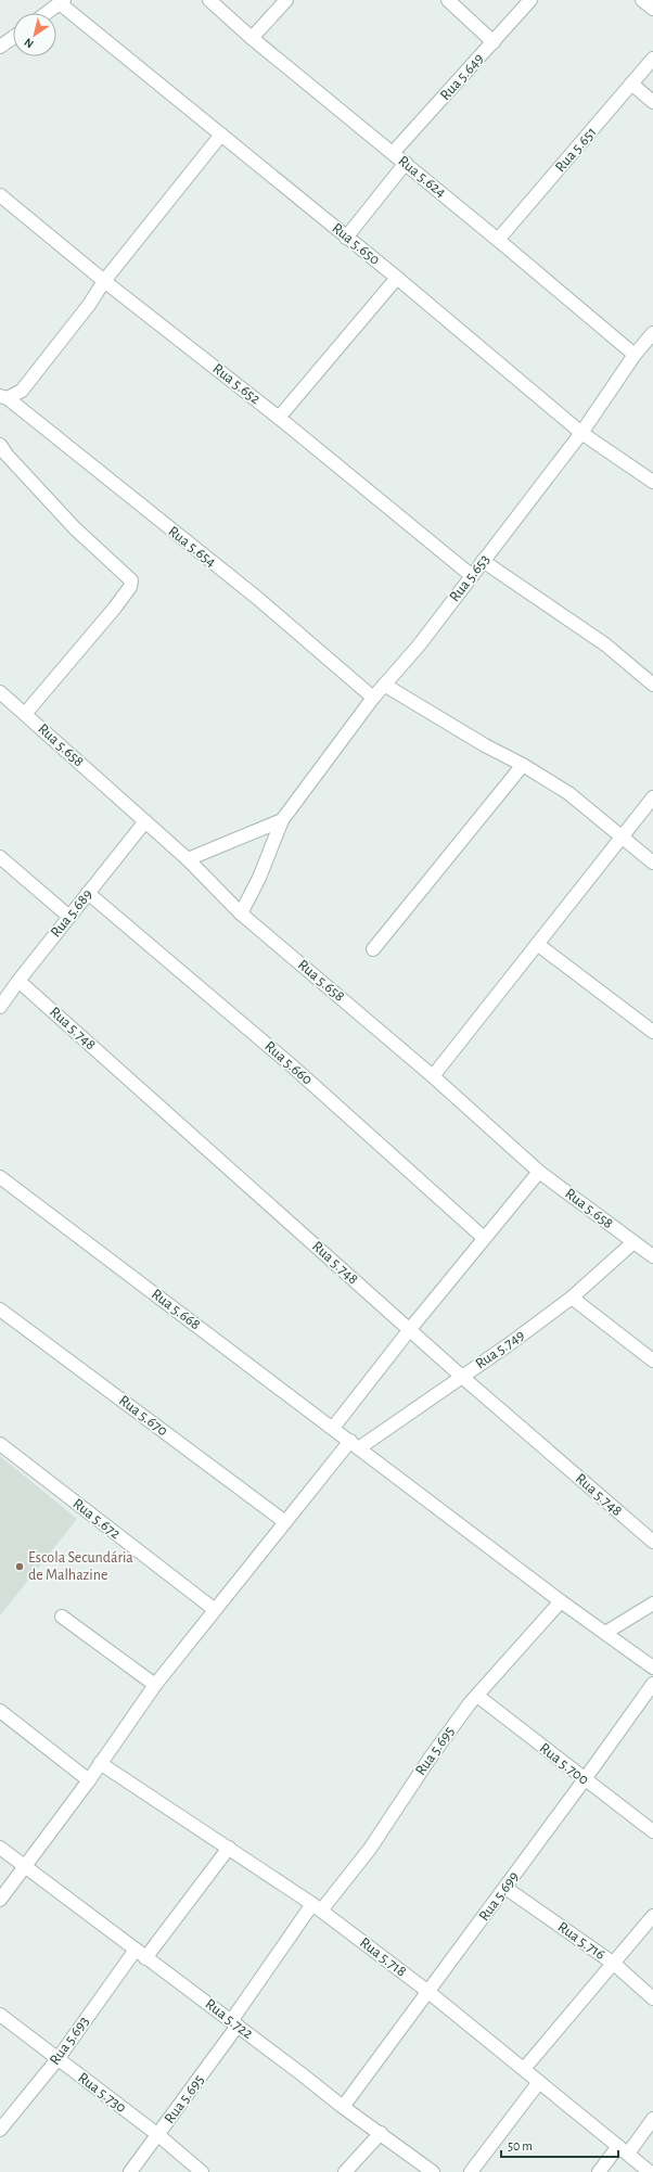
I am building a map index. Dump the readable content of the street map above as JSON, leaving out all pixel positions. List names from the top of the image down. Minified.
{"streets":{"street":["Rua 5.649","Rua 5.651","Rua 5.624","Rua 5.650","Rua 5.652","Rua 5.654","Rua 5.653","Rua 5.658","Rua 5.689","Rua 5.748","Rua 5.660","Rua 5.668","Rua 5.749","Rua 5.670","Rua 5.672","Rua 5.695","Rua 5.700","Rua 5.699","Rua 5.716","Rua 5.718","Rua 5.722","Rua 5.693","Rua 5.730"]},"crossings":[["Rua 5.649","Rua 5.624"],["Rua 5.651","Rua 5.624"],["Rua 5.624","Rua 5.653"],["Rua 5.650","Rua 5.653"],["Rua 5.652","Rua 5.654"],["Rua 5.652","Rua 5.653"],["Rua 5.654","Rua 5.653"],["Rua 5.653","Rua 5.658"],["Rua 5.658","Rua 5.689"],["Rua 5.658","Rua 5.749"],["Rua 5.689","Rua 5.748"],["Rua 5.689","Rua 5.660"],["Rua 5.748","Rua 5.749"],["Rua 5.668","Rua 5.749"],["Rua 5.749","Rua 5.670"],["Rua 5.749","Rua 5.672"],["Rua 5.749","Rua 5.718"],["Rua 5.749","Rua 5.722"],["Rua 5.695","Rua 5.700"],["Rua 5.695","Rua 5.718"],["Rua 5.695","Rua 5.722"],["Rua 5.695","Rua 5.730"],["Rua 5.700","Rua 5.699"],["Rua 5.699","Rua 5.716"],["Rua 5.699","Rua 5.718"],["Rua 5.699","Rua 5.722"],["Rua 5.718","Rua 5.693"],["Rua 5.722","Rua 5.693"],["Rua 5.693","Rua 5.730"]],"places":["Escola Secundária de Malhazine"],"scale_bar":"50 m","north":"bottom left"}
